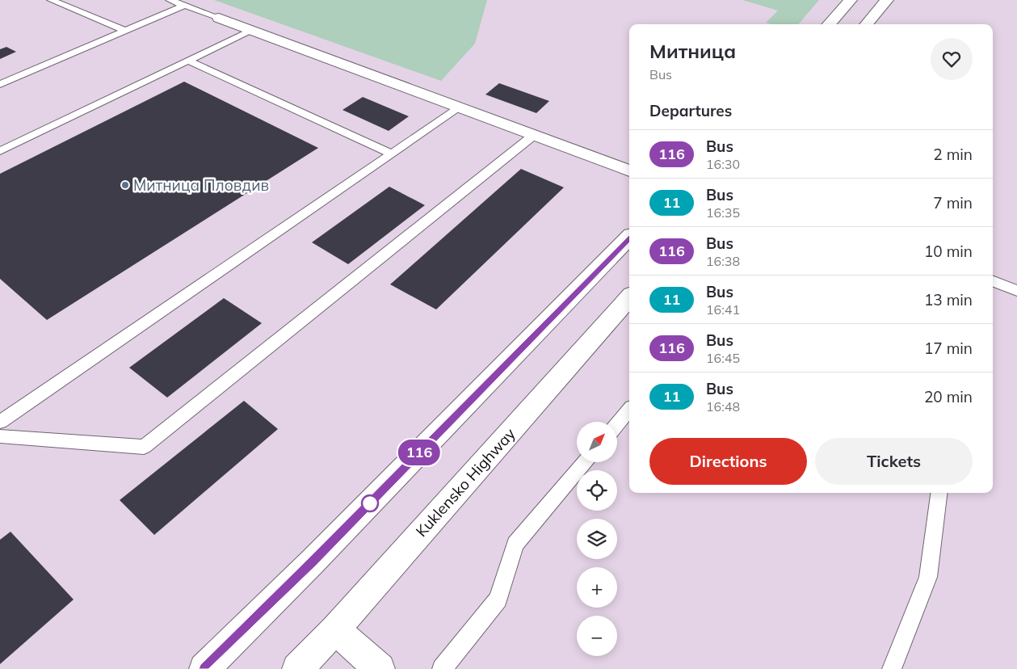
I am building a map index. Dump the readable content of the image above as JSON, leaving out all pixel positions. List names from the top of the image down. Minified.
{"streets":{"main road":["Kuklensko Highway"]},"places":["Митница Пловдив"],"lines":["bus line 116"],"north":"top right","page":{"on_map":"116","heading":[["Митница","Bus"],"Departures"],"list":[{"mark":"116","name":"Bus","note":"16:30","value":"2 min"},{"mark":"11","name":"Bus","note":"16:35","value":"7 min"},{"mark":"116","name":"Bus","note":"16:38","value":"10 min"},{"mark":"11","name":"Bus","note":"16:41","value":"13 min"},{"mark":"116","name":"Bus","note":"16:45","value":"17 min"},{"mark":"11","name":"Bus","note":"16:48","value":"20 min"}],"map_buttons":["+","−"],"buttons":["Directions","Tickets"]}}
